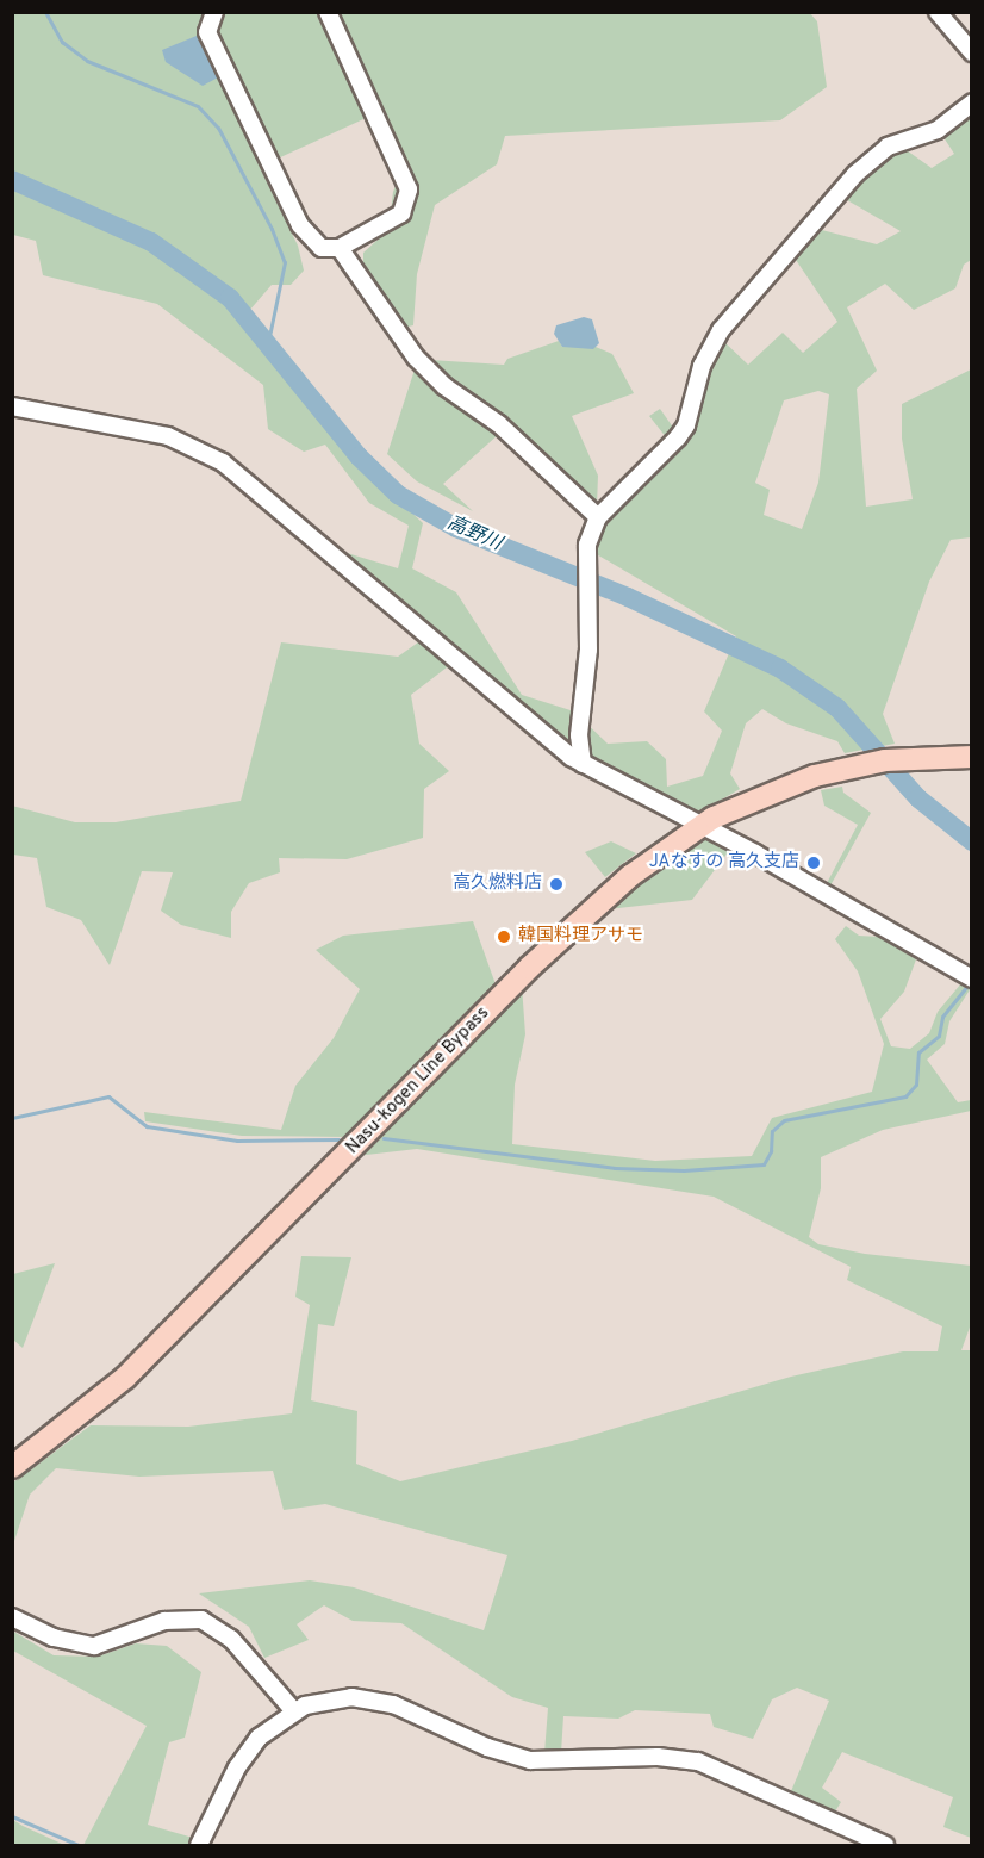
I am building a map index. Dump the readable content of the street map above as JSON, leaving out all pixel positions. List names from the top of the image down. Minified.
{"streets":{"main road":["Nasu-kogen Line Bypass"]},"water":["高野川"],"places":["JAなすの 高久支店","高久燃料店","韓国料理アサモ"]}
